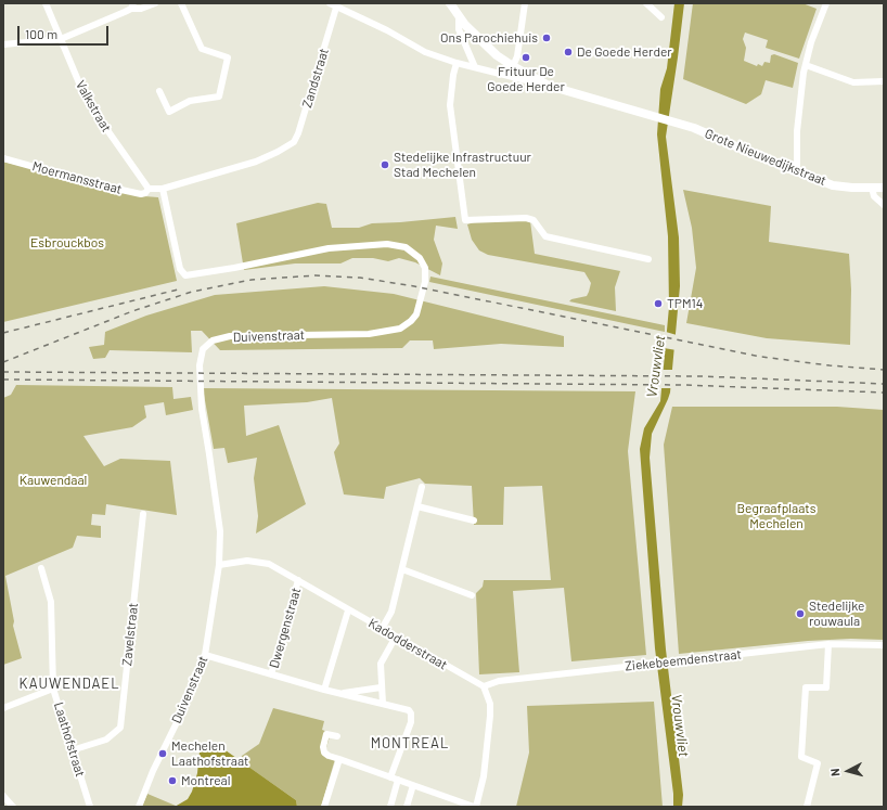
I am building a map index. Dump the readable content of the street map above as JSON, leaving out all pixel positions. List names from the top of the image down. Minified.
{"streets":{"main road":["Grote Nieuwedijkstraat"],"street":["Zandstraat","Valkstraat","Moermansstraat","Duivenstraat","Dwergenstraat","Zavelstraat","Kadodderstraat","Ziekebeemdenstraat","Laathofstraat"]},"crossings":[["Zandstraat","Duivenstraat"],["Valkstraat","Moermansstraat"],["Duivenstraat","Kadodderstraat"],["Dwergenstraat","Kadodderstraat"],["Zavelstraat","Laathofstraat"],["Kadodderstraat","Ziekebeemdenstraat"]],"districts":["KAUWENDAEL","MONTREAL"],"water":["Vrouwvliet"],"parks":["Esbrouckbos","Kauwendaal","Begraafplaats Mechelen"],"places":["Ons Parochiehuis","De Goede Herder","Frituur De Goede Herder","Stedelijke Infrastructuur Stad Mechelen","TPM14","Stedelijke rouwaula","Mechelen Laathofstraat","Montreal"],"scale_bar":"100 m","north":"left"}
